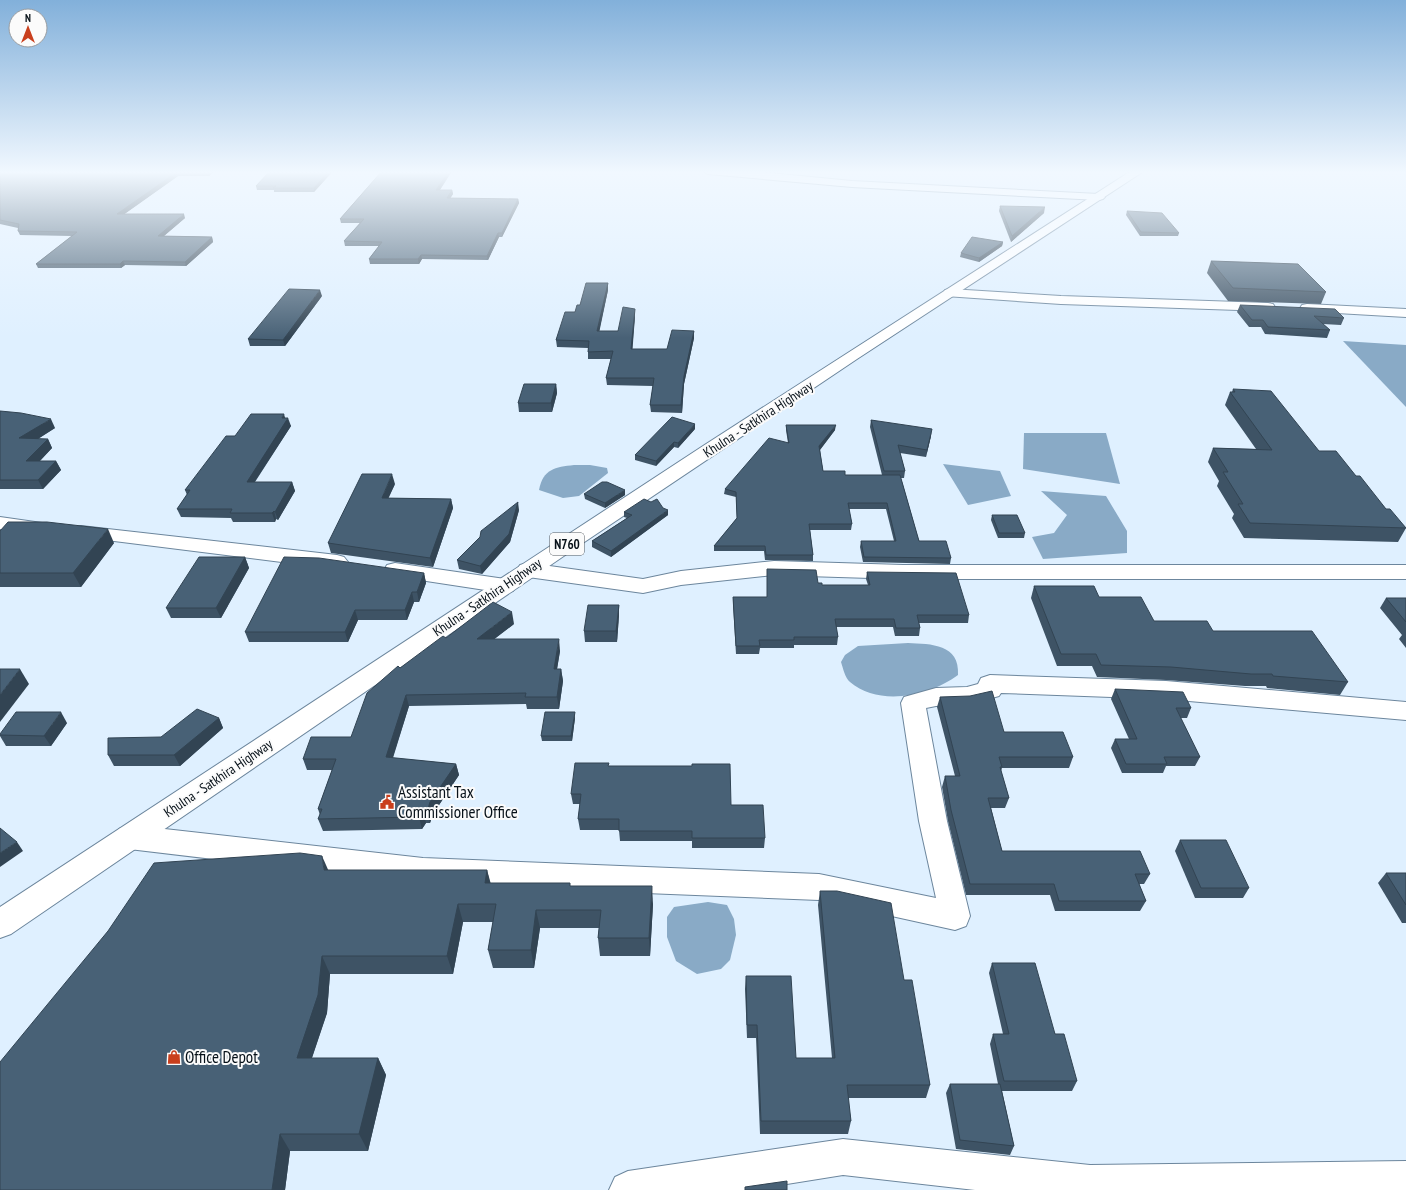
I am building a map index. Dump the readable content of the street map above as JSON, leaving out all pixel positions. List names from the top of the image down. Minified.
{"streets":{"main road":["Khulna - Satkhira Highway","N760"]},"places":{"public building":["Assistant Tax Commissioner Office"],"shop":["Office Depot"]},"north":"top"}
